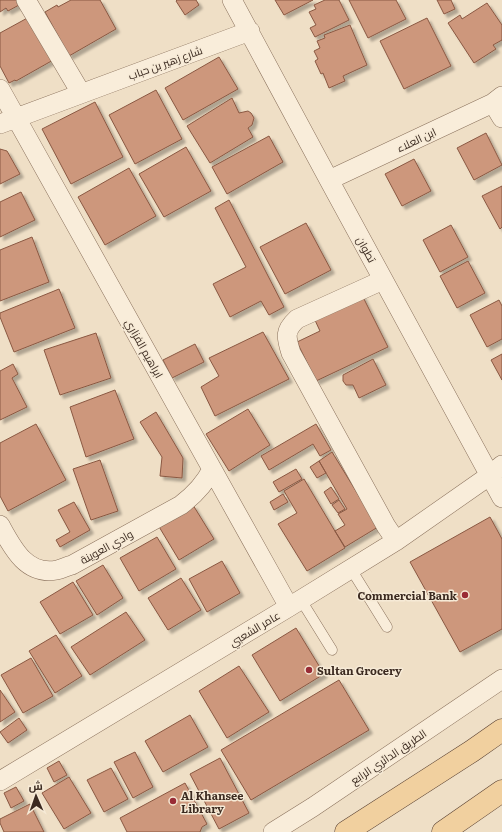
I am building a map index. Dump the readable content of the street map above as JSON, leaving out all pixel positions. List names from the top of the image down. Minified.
{"streets":{"street":["شارع زهير بن حباب","ابن العلاء","تطوان","ابراهيم الفزاري","وادي العوينة","عامر الشعبي","الطريق الدائري الرابع"]},"crossings":[["شارع زهير بن حباب","تطوان"],["شارع زهير بن حباب","ابراهيم الفزاري"],["ابن العلاء","تطوان"],["تطوان","عامر الشعبي"],["ابراهيم الفزاري","وادي العوينة"],["ابراهيم الفزاري","عامر الشعبي"]],"places":["Commercial Bank","Sultan Grocery","Al Khansee Library"],"north":"top"}
